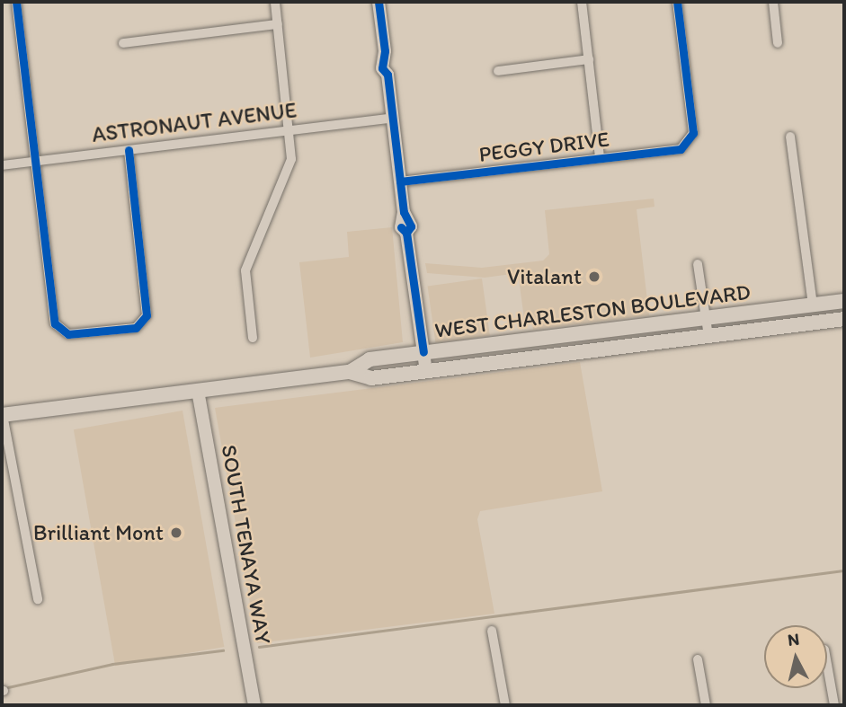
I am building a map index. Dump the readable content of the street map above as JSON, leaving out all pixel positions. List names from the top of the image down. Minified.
{"streets":{"main road":["WEST CHARLESTON BOULEVARD"],"street":["ASTRONAUT AVENUE","PEGGY DRIVE","SOUTH TENAYA WAY"]},"crossings":[["WEST CHARLESTON BOULEVARD","SOUTH TENAYA WAY"]],"places":["Vitalant","Brilliant Mont"],"north":"top"}
